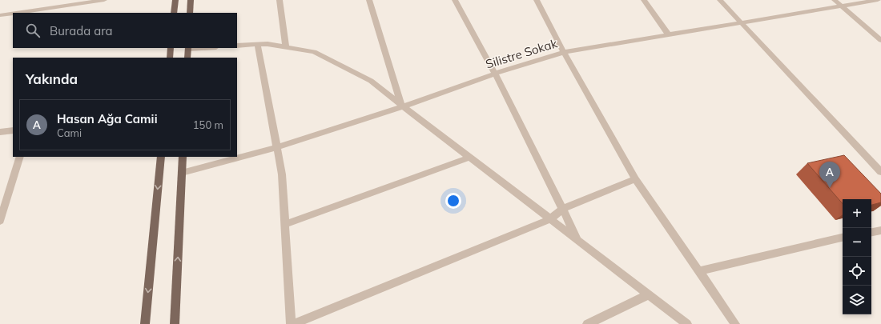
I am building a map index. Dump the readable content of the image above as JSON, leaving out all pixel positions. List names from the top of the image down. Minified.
{"streets":{"street":["Silistre Sokak"]},"page":{"search":"Burada ara","heading":"Yakında","list":[{"mark":"A","name":"Hasan Ağa Camii","note":"Cami","value":"150 m"}],"pins":"A","map_buttons":["+","−"]}}
